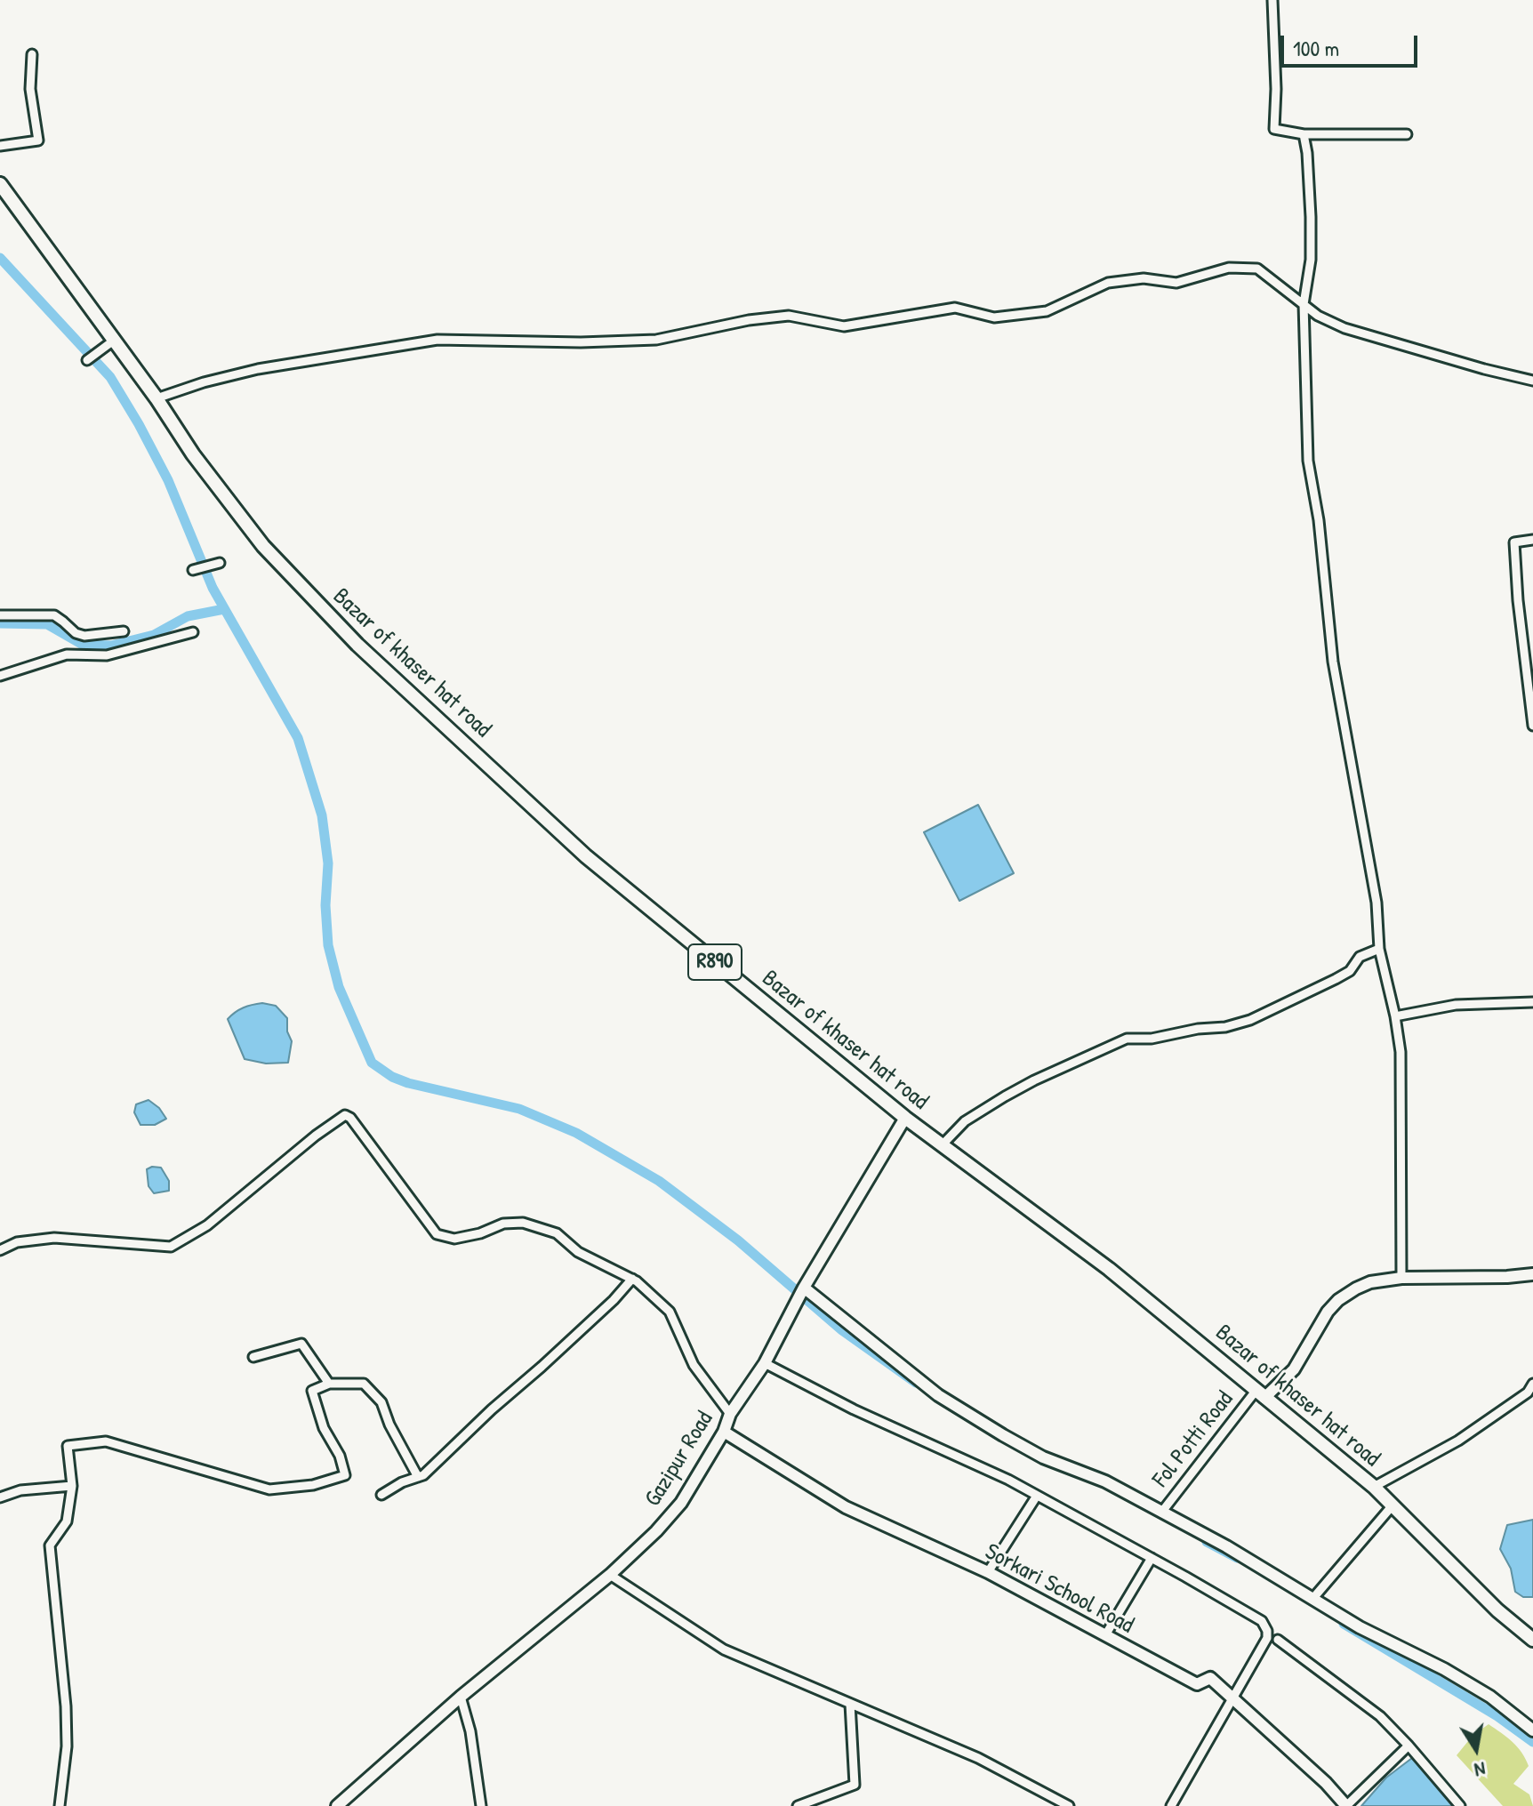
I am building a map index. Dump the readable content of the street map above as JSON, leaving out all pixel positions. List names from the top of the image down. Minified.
{"streets":{"main road":["Bazar of khaser hat road","R890"],"street":["Fol Potti Road","Gazipur Road","Sorkari School Road"]},"crossings":[["Bazar of khaser hat road","Fol Potti Road"],["Bazar of khaser hat road","Gazipur Road"],["Gazipur Road","Sorkari School Road"]],"scale_bar":"100 m","north":"bottom"}
